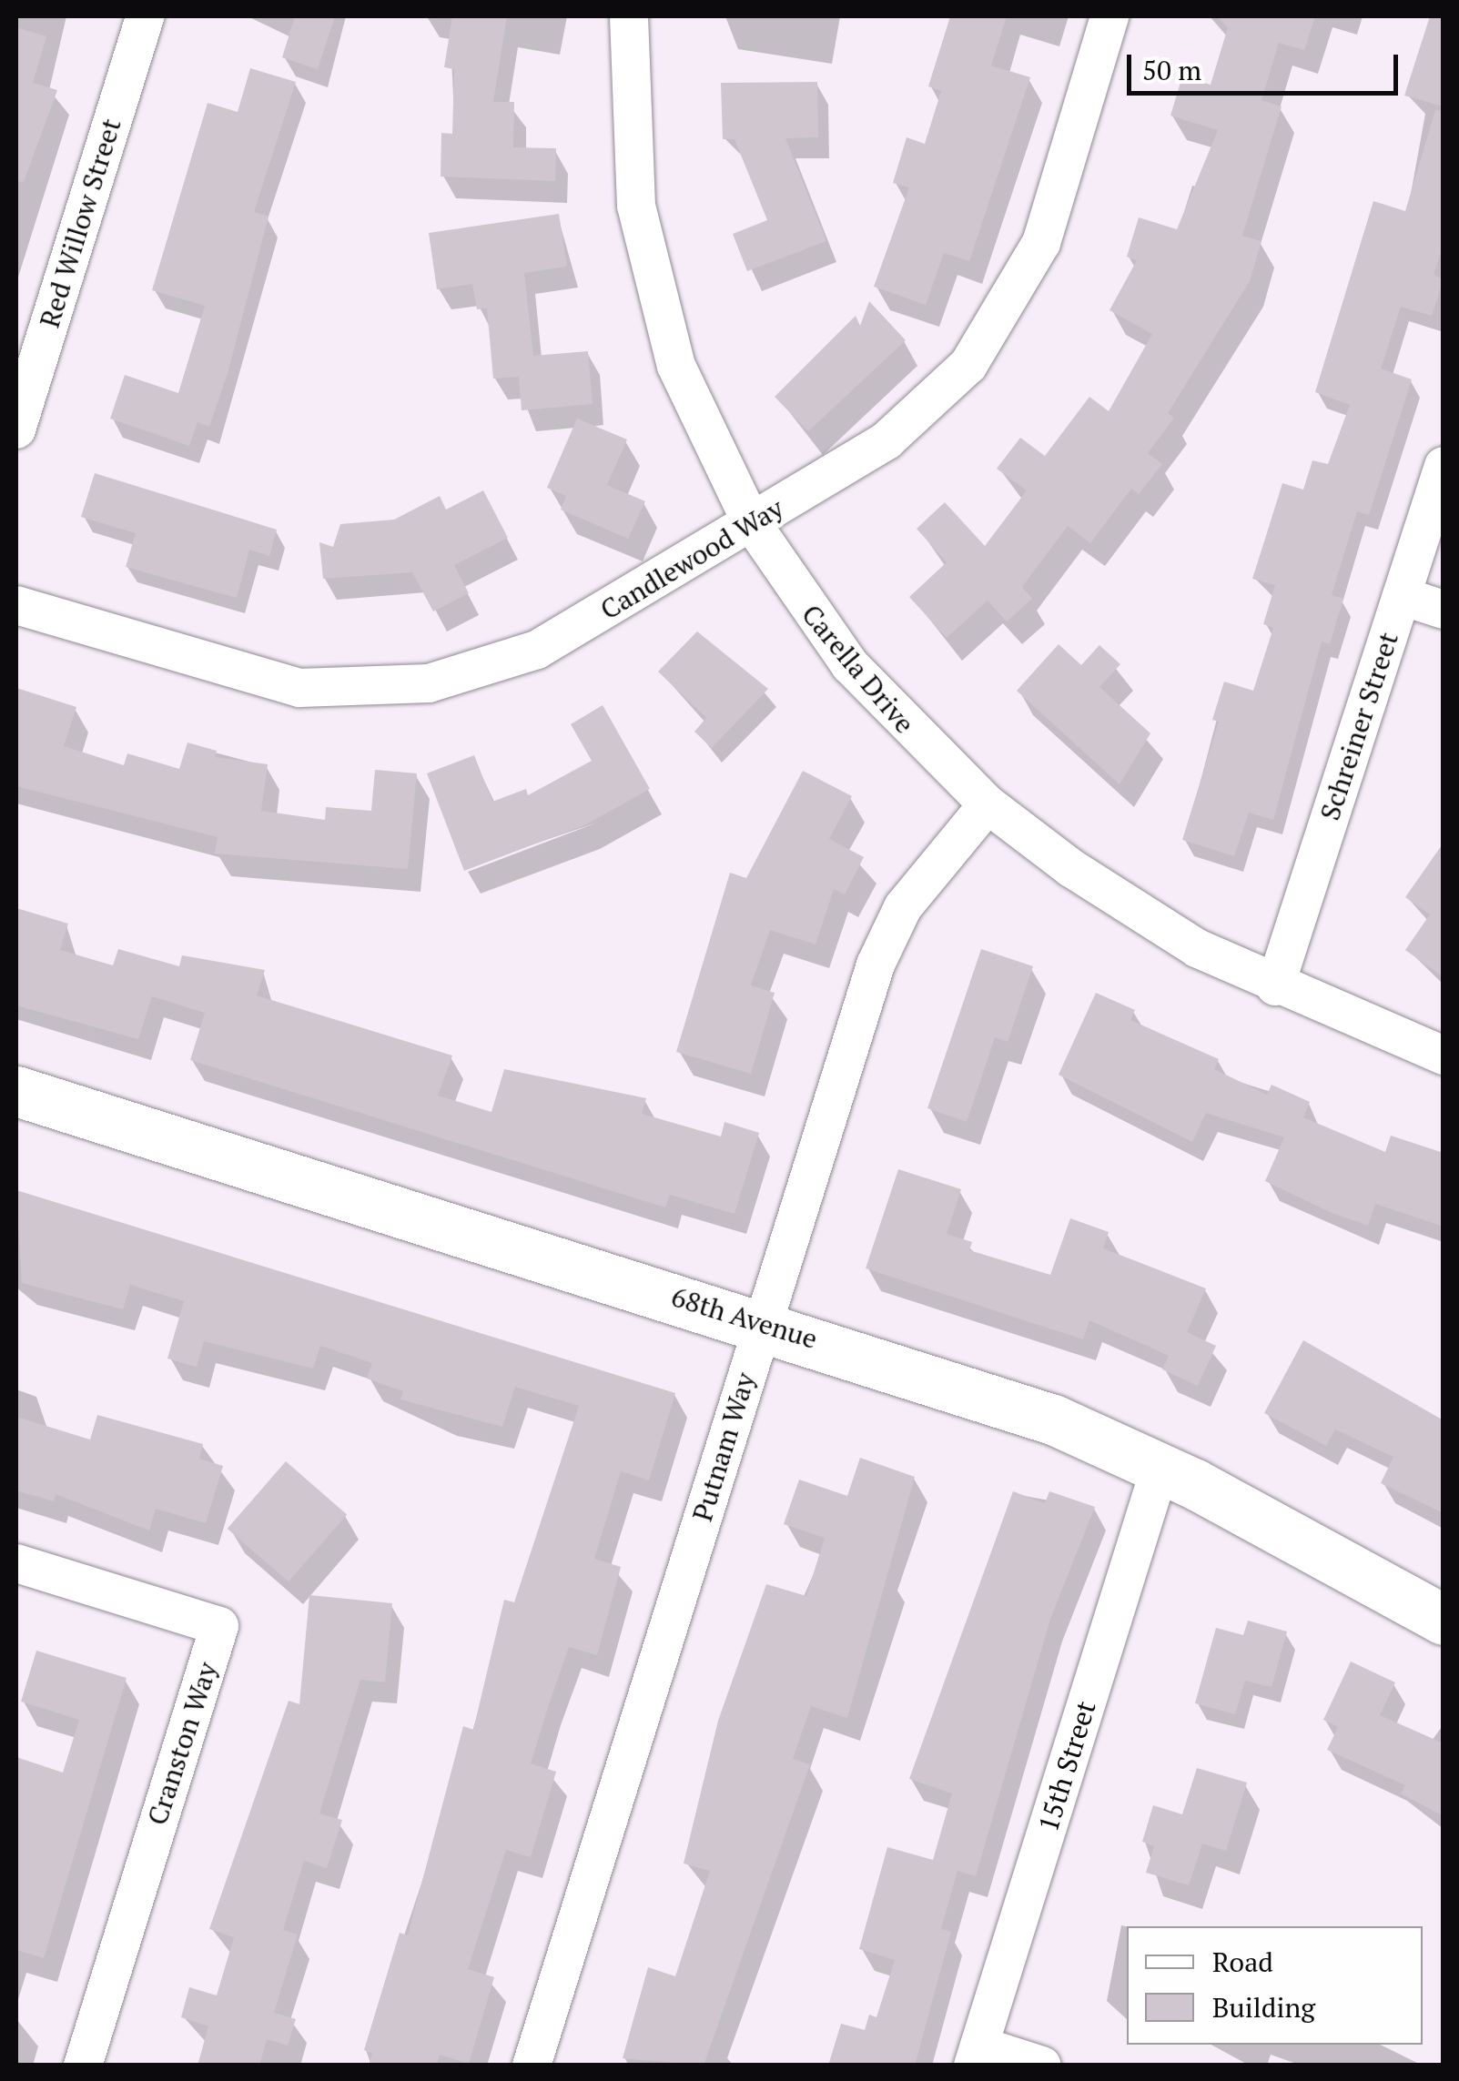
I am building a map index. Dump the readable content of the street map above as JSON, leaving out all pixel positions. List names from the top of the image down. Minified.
{"streets":{"street":["Red Willow Street","Candlewood Way","Carella Drive","Schreiner Street","68th Avenue","Putnam Way","Cranston Way","15th Street"]},"crossings":[["Candlewood Way","Carella Drive"],["Carella Drive","Schreiner Street"],["Carella Drive","Putnam Way"],["68th Avenue","Putnam Way"],["68th Avenue","15th Street"]],"legend":["Road","Building"],"scale_bar":"50 m"}
